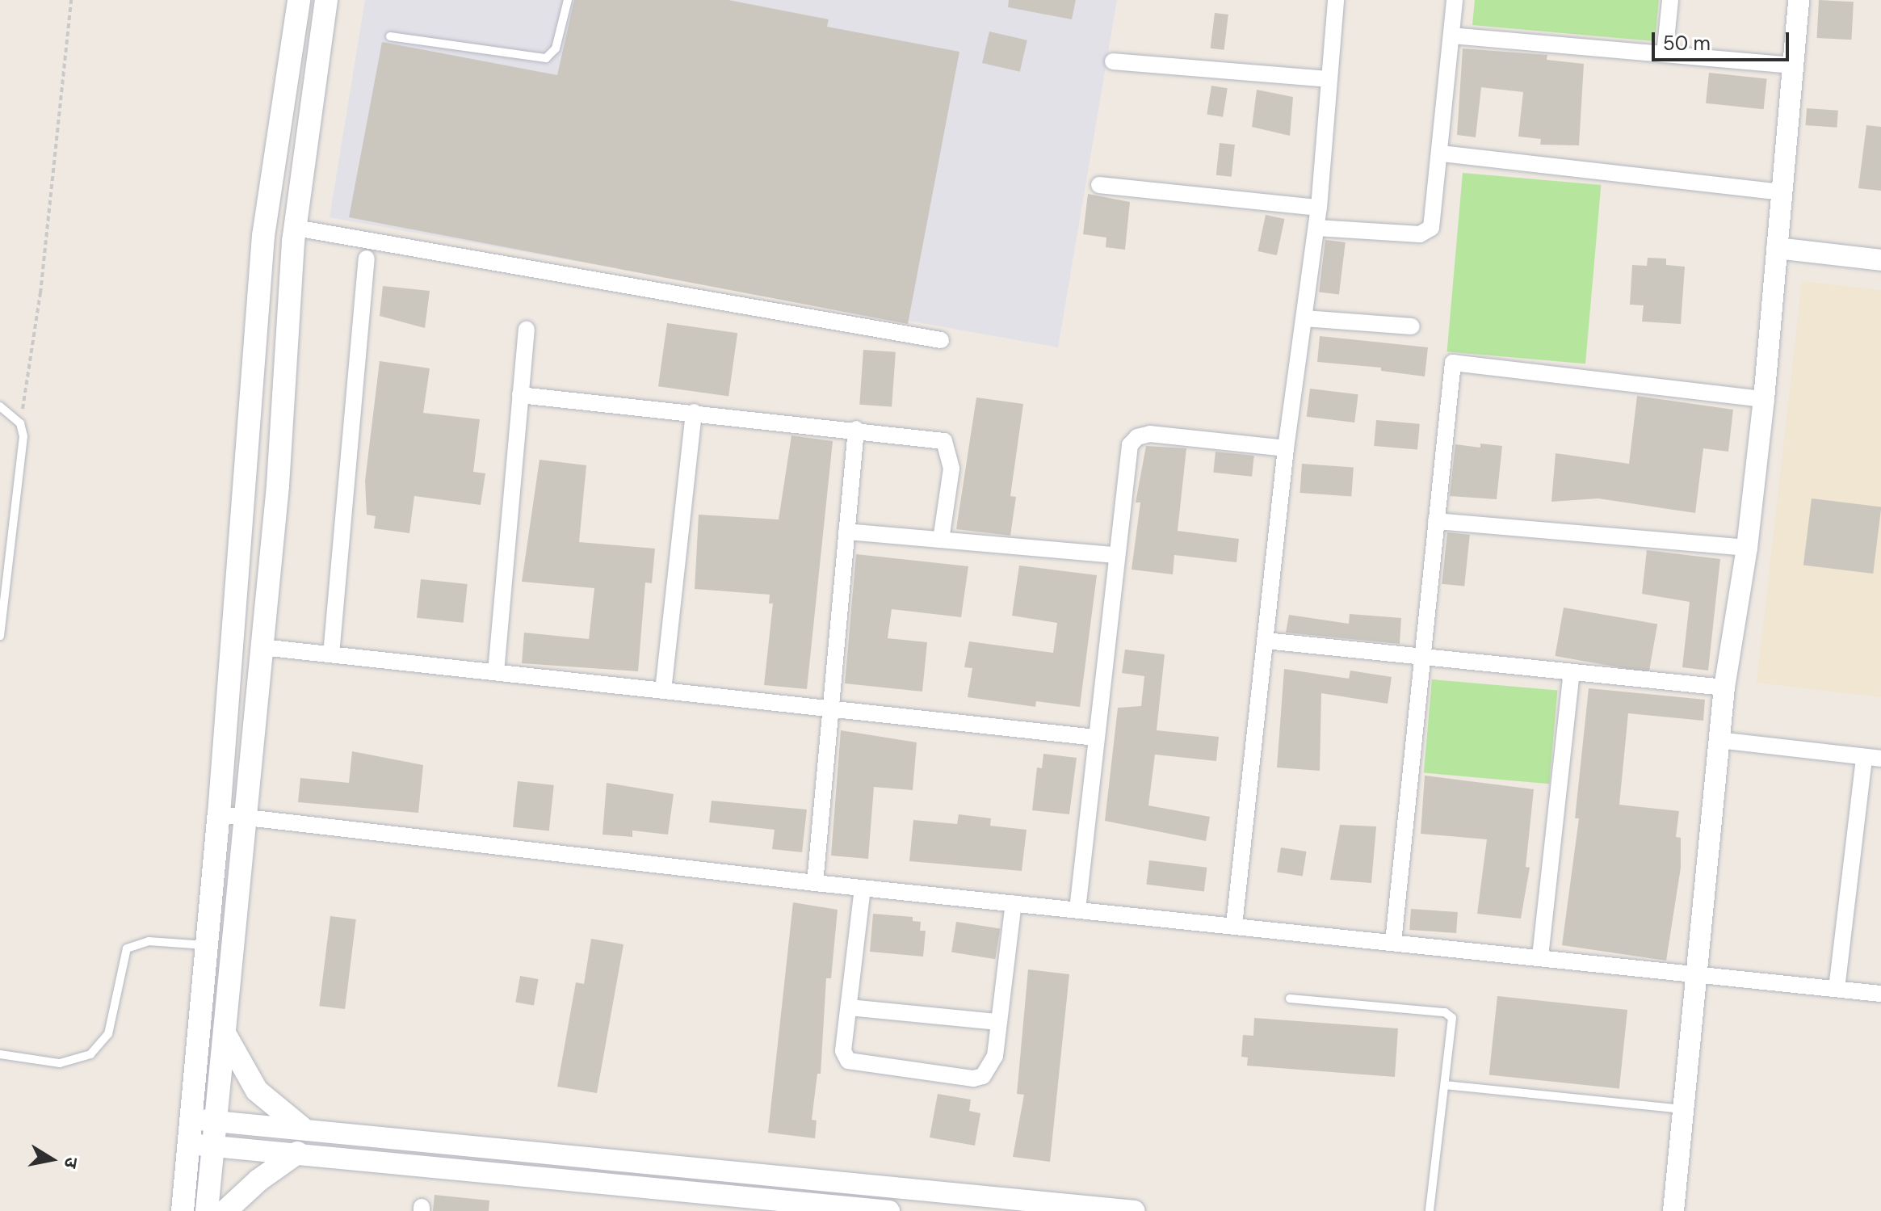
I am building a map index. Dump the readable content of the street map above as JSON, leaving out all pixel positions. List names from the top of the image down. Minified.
{"scale_bar":"50 m","north":"right"}
